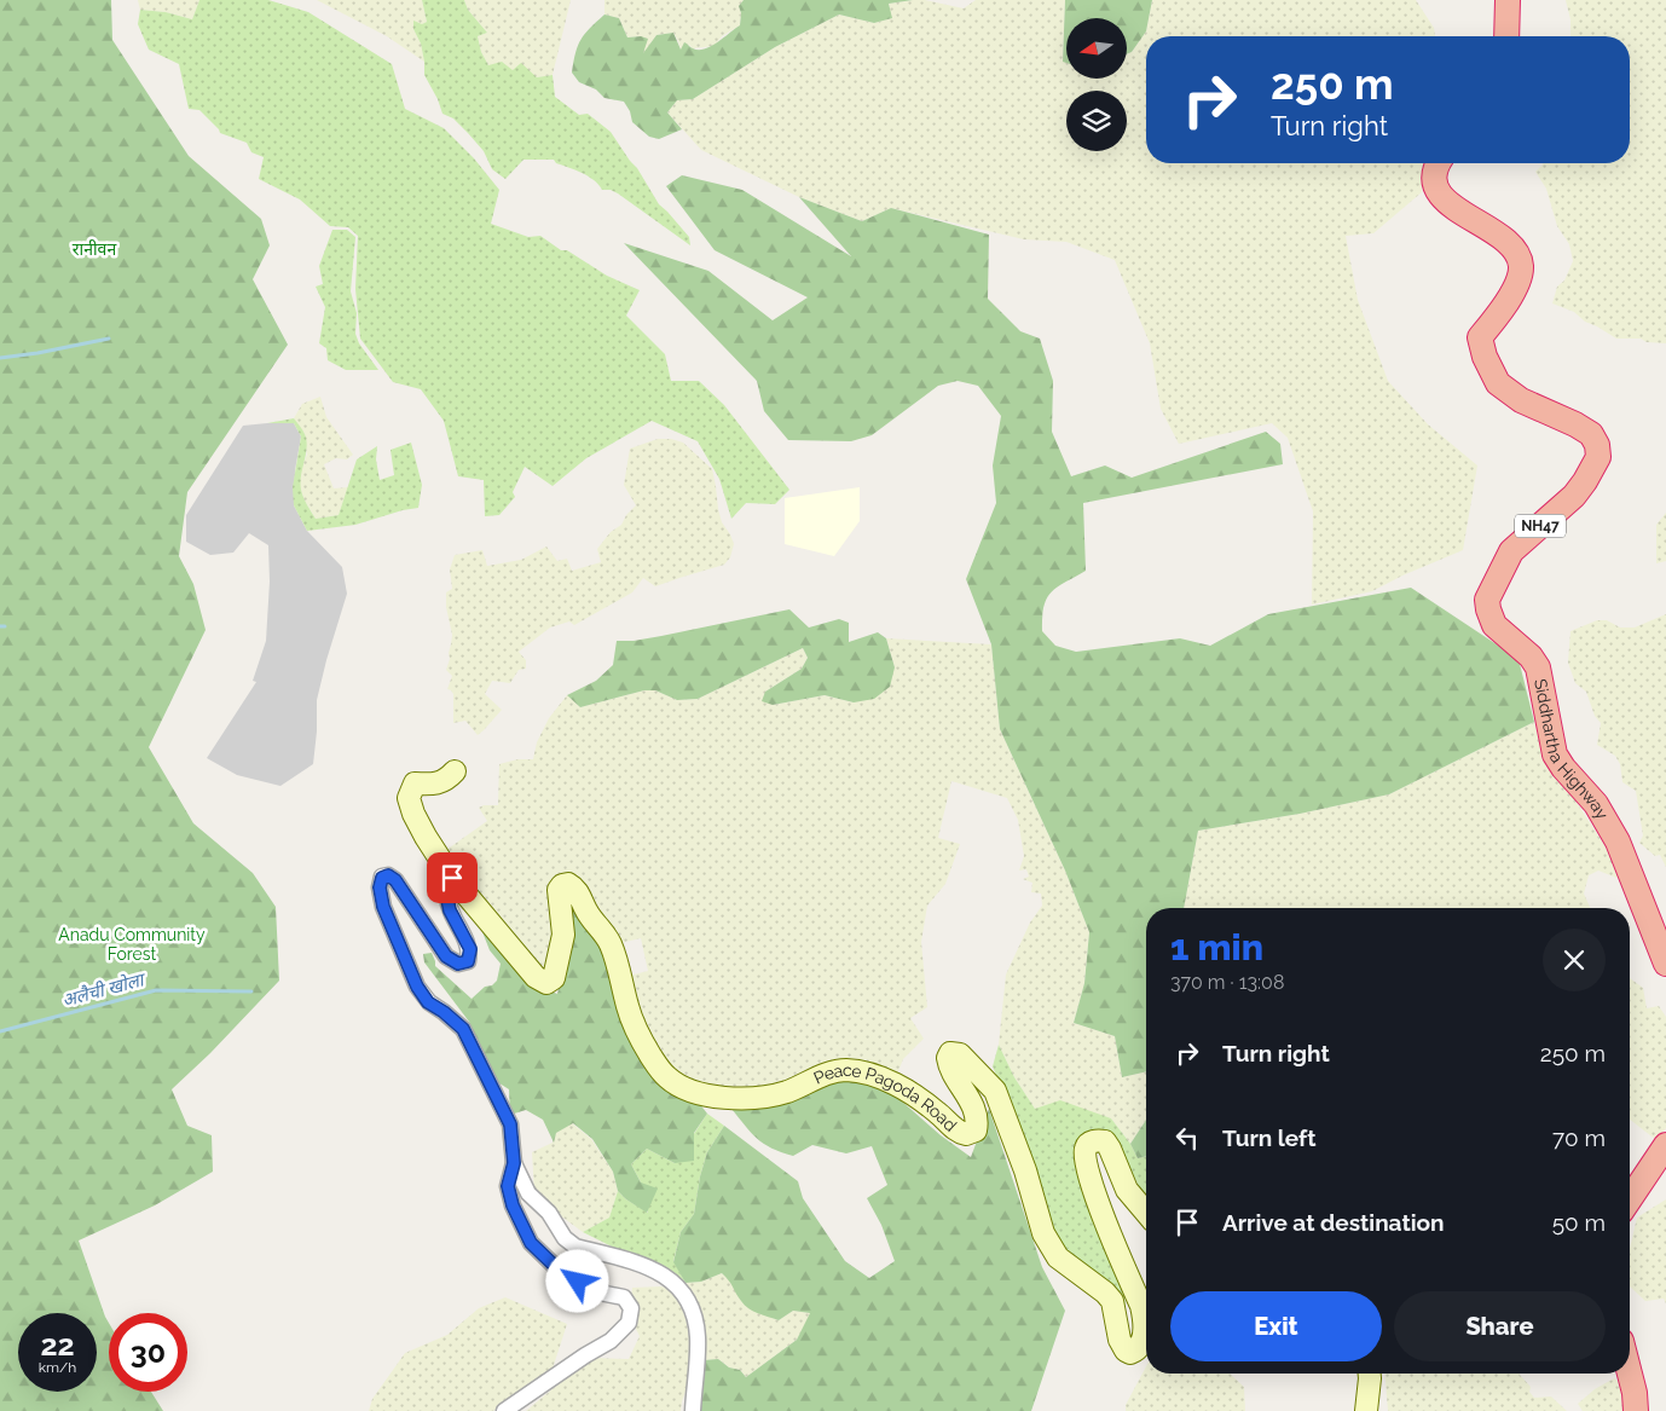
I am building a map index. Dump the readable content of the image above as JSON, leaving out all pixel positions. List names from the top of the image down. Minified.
{"streets":{"highway":["NH47","Siddhartha Highway"],"main road":["Peace Pagoda Road"]},"water":["अलैची खोला"],"parks":["रानीवन","Anadu Community Forest"],"north":"left","page":{"turn":["250 m","Turn right"],"heading":["1 min","370 m · 13:08"],"list":[{"name":"Turn right","value":"250 m"},{"name":"Turn left","value":"70 m"},{"name":"Arrive at destination","value":"50 m"}],"buttons":["Exit","Share"],"speed":"22 km/h","limit":"30"}}
